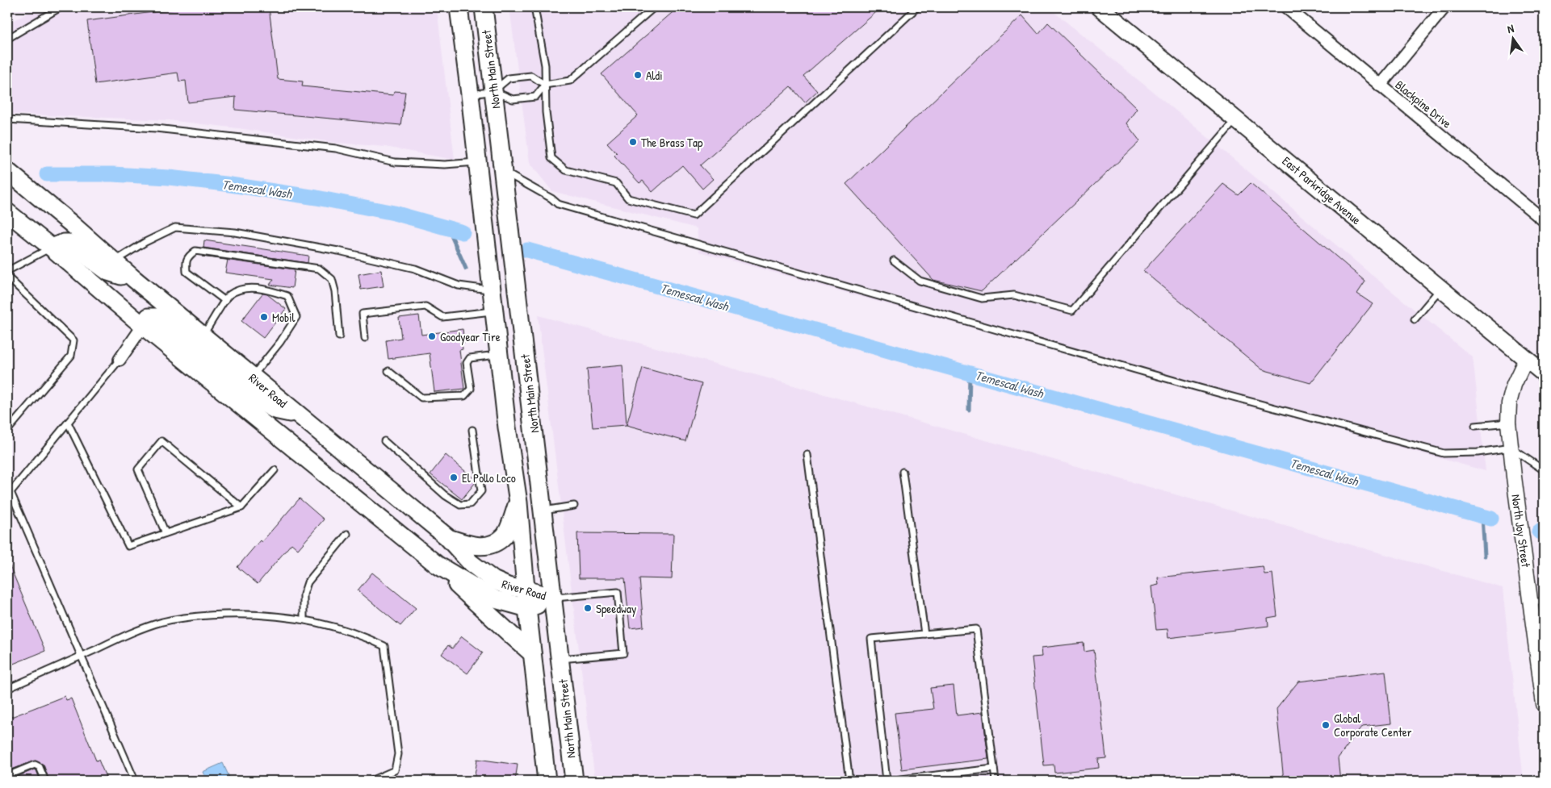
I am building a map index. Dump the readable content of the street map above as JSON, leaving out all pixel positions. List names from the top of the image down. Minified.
{"streets":{"main road":["North Main Street","East Parkridge Avenue","River Road"],"street":["Blackpine Drive","North Joy Street"]},"crossings":[["North Main Street","River Road"],["East Parkridge Avenue","North Joy Street"]],"water":["Temescal Wash"],"places":["Aldi","The Brass Tap","Mobil","Goodyear Tire","El Pollo Loco","Speedway","Global Corporate Center"],"north":"top"}
